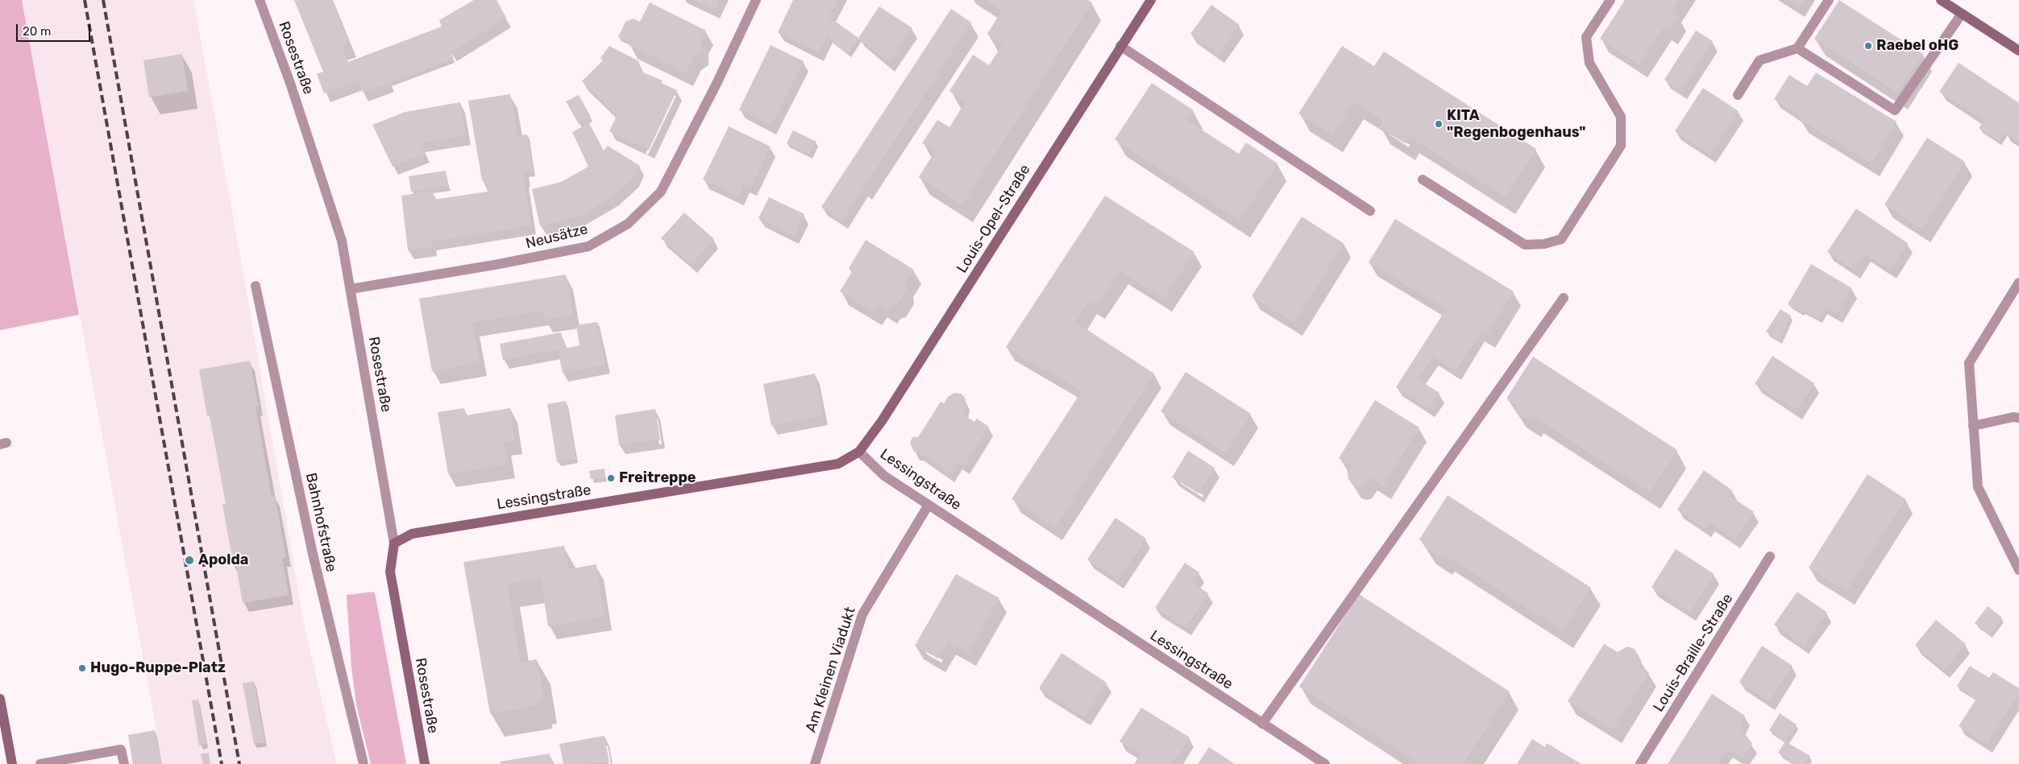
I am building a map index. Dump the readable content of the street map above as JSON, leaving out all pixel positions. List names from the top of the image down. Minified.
{"streets":{"main road":["Rosestraße","Louis-Opel-Straße","Lessingstraße"],"street":["Neusätze","Bahnhofstraße","Louis-Braille-Straße","Am Kleinen Viadukt"]},"crossings":[["Rosestraße","Neusätze"],["Rosestraße","Lessingstraße"],["Louis-Opel-Straße","Lessingstraße"],["Lessingstraße","Am Kleinen Viadukt"]],"places":["Raebel oHG","KITA \"Regenbogenhaus\"","Freitreppe","Apolda","Hugo-Ruppe-Platz"],"scale_bar":"20 m"}
